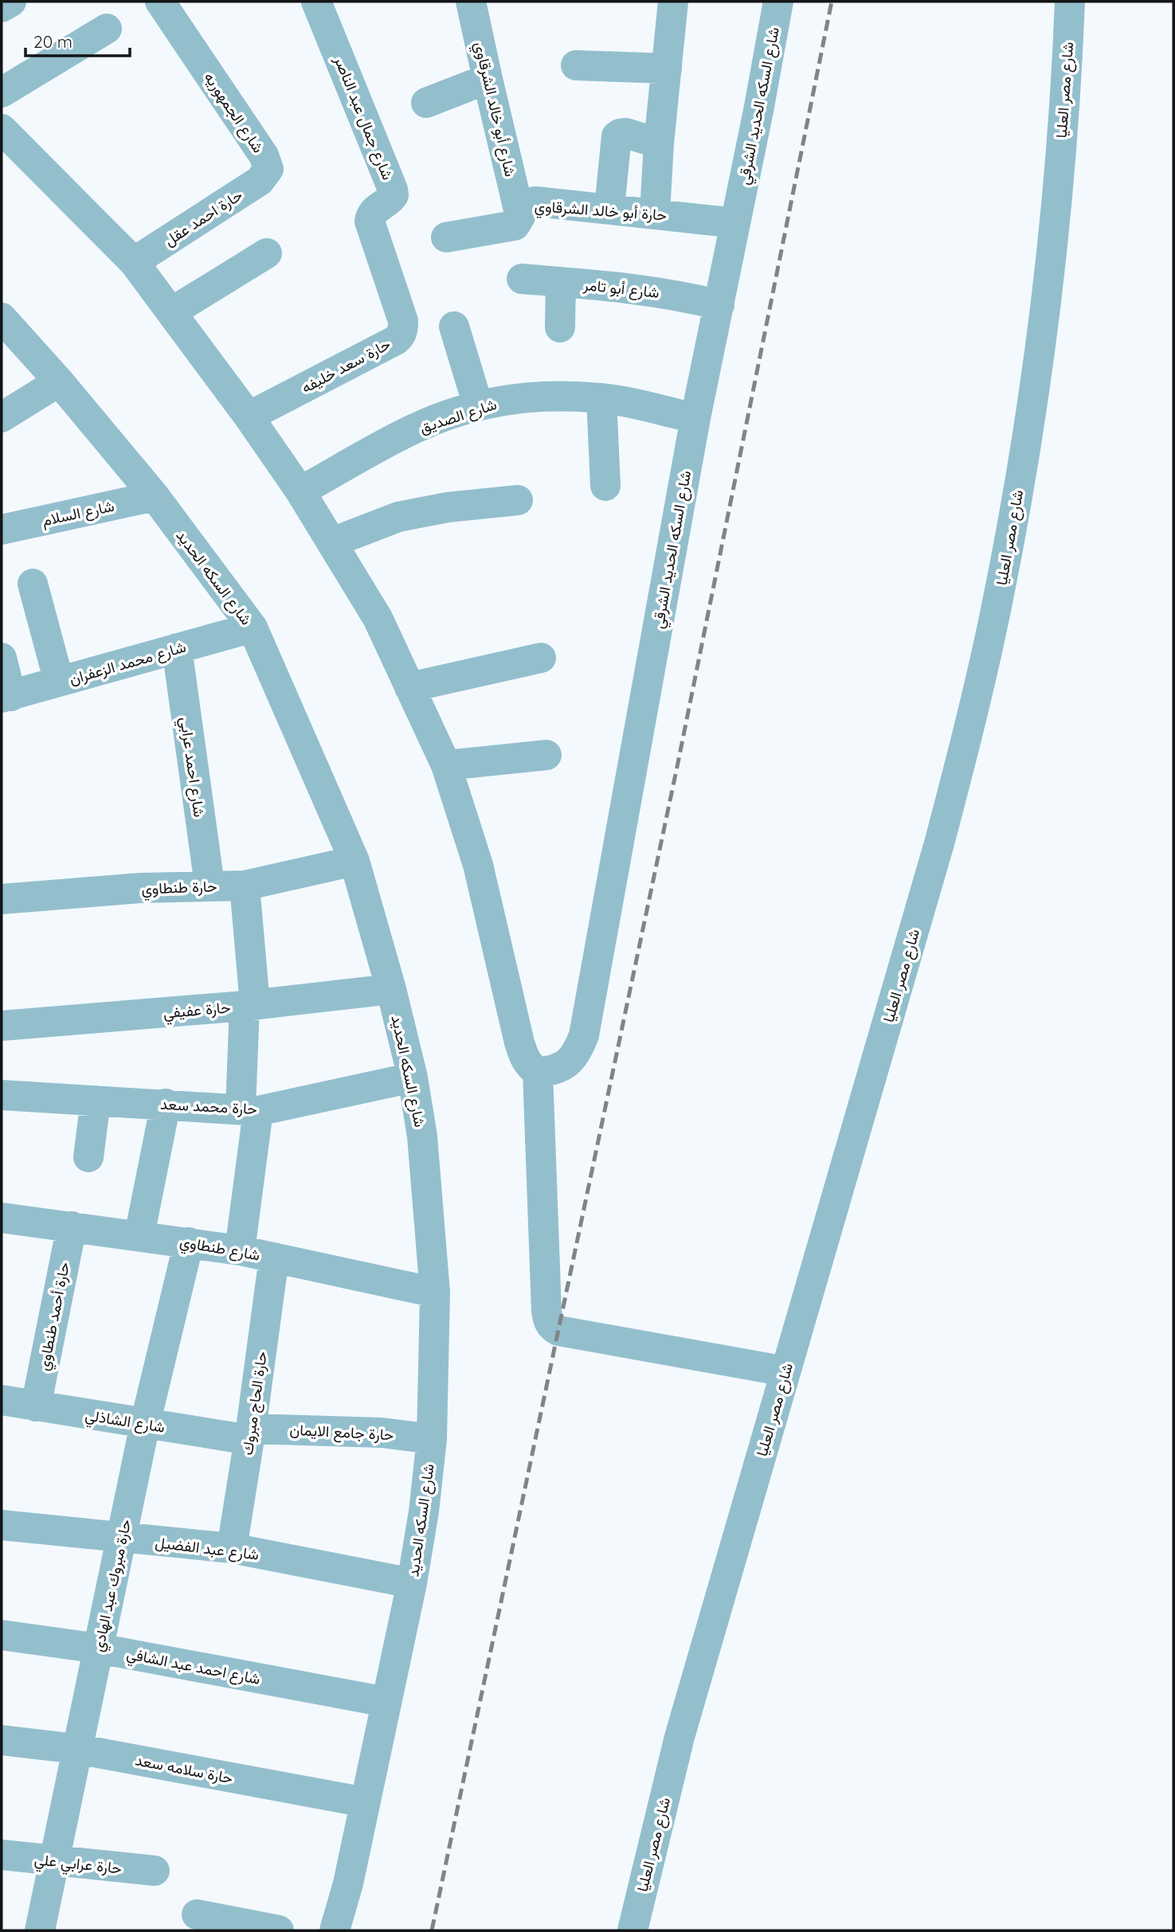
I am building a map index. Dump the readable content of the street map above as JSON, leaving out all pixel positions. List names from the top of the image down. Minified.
{"streets":{"street":["شارع مصر العليا","شارع السكه الحديد الشرقي","شارع أبو خالد الشرقاوي","شارع الجمهوريه","شارع جمال عبد الناصر","حارة أبو خالد الشرقاوي","حارة احمد عقل","شارع أبو تامر","حارة سعد خليفه","شارع الصديق","شارع السلام","شارع السكه الحديد","شارع محمد الزعفران","شارع احمد عرابي","حارة طنطاوي","حارة عفيفي","حارة محمد سعد","شارع طنطاوي","حارة أحمد طنطاوي","حارة الحاج مبروك","شارع الشاذلي","حارة جامع الايمان","شارع عبد الفضيل","حارة مبروك عبد الهادي","شارع احمد عبد الشافي","حارة سلامه سعد","حارة عرابي علي"]},"crossings":[["شارع السكه الحديد الشرقي","حارة أبو خالد الشرقاوي"],["شارع السكه الحديد الشرقي","شارع أبو تامر"],["شارع السكه الحديد الشرقي","شارع الصديق"],["شارع أبو خالد الشرقاوي","حارة أبو خالد الشرقاوي"],["شارع الجمهوريه","حارة احمد عقل"],["شارع جمال عبد الناصر","حارة سعد خليفه"],["شارع السلام","شارع السكه الحديد"],["شارع السكه الحديد","شارع محمد الزعفران"],["شارع السكه الحديد","حارة طنطاوي"],["شارع السكه الحديد","حارة عفيفي"],["شارع السكه الحديد","حارة محمد سعد"],["شارع السكه الحديد","شارع طنطاوي"],["شارع السكه الحديد","حارة جامع الايمان"],["شارع السكه الحديد","شارع عبد الفضيل"],["شارع السكه الحديد","شارع احمد عبد الشافي"],["شارع السكه الحديد","حارة سلامه سعد"],["شارع محمد الزعفران","شارع احمد عرابي"],["شارع احمد عرابي","حارة طنطاوي"],["شارع طنطاوي","حارة أحمد طنطاوي"],["شارع طنطاوي","حارة الحاج مبروك"],["شارع طنطاوي","حارة مبروك عبد الهادي"],["حارة أحمد طنطاوي","شارع الشاذلي"],["حارة الحاج مبروك","شارع الشاذلي"],["حارة الحاج مبروك","حارة جامع الايمان"],["حارة الحاج مبروك","شارع عبد الفضيل"],["شارع الشاذلي","حارة جامع الايمان"],["شارع الشاذلي","حارة مبروك عبد الهادي"],["شارع عبد الفضيل","حارة مبروك عبد الهادي"],["حارة مبروك عبد الهادي","شارع احمد عبد الشافي"],["حارة مبروك عبد الهادي","حارة سلامه سعد"],["حارة مبروك عبد الهادي","حارة عرابي علي"]],"scale_bar":"20 m"}
